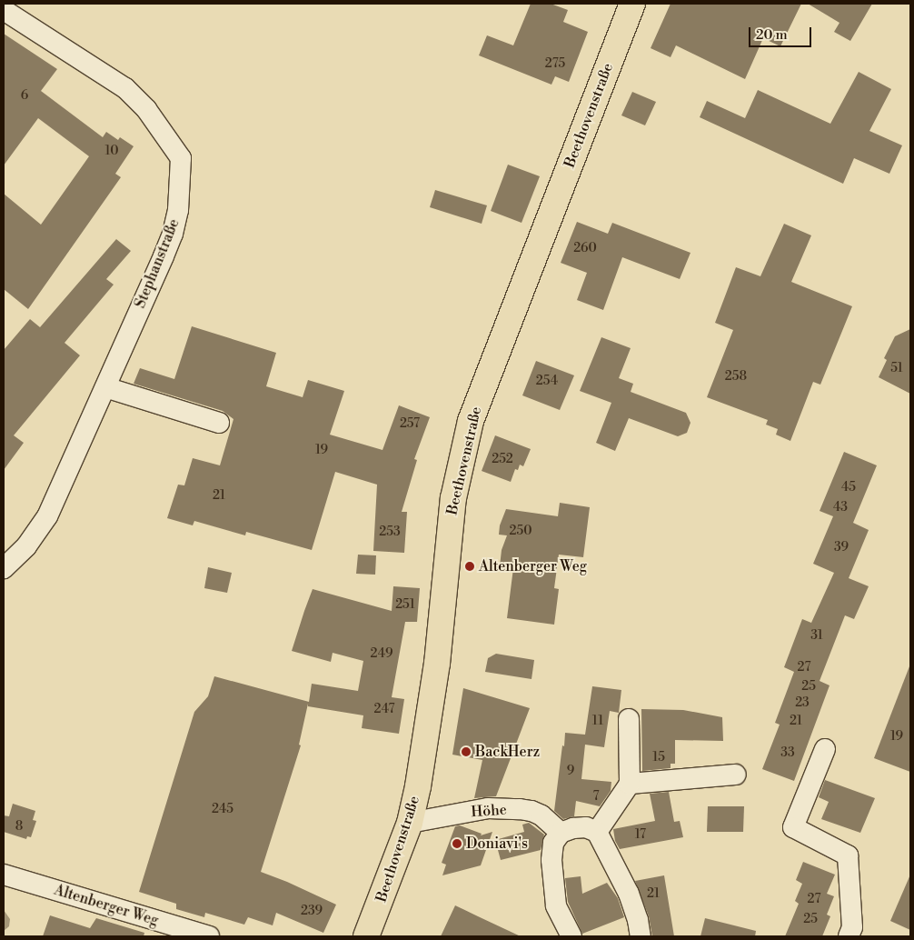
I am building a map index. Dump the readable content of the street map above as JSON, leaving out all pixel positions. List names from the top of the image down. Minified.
{"streets":{"main road":["Beethovenstraße"],"street":["Stephanstraße","Höhe","Altenberger Weg"]},"crossings":[["Beethovenstraße","Höhe"]],"places":["Altenberger Weg","BackHerz","Doniavi's"],"house_numbers":["275","6","10","260","51","258","254","257","19","252","45","21","43","250","253","39","251","31","249","27","25","23","247","11","21","19","33","15","9","7","245","8","17","21","27","239","25"],"scale_bar":"20 m"}
